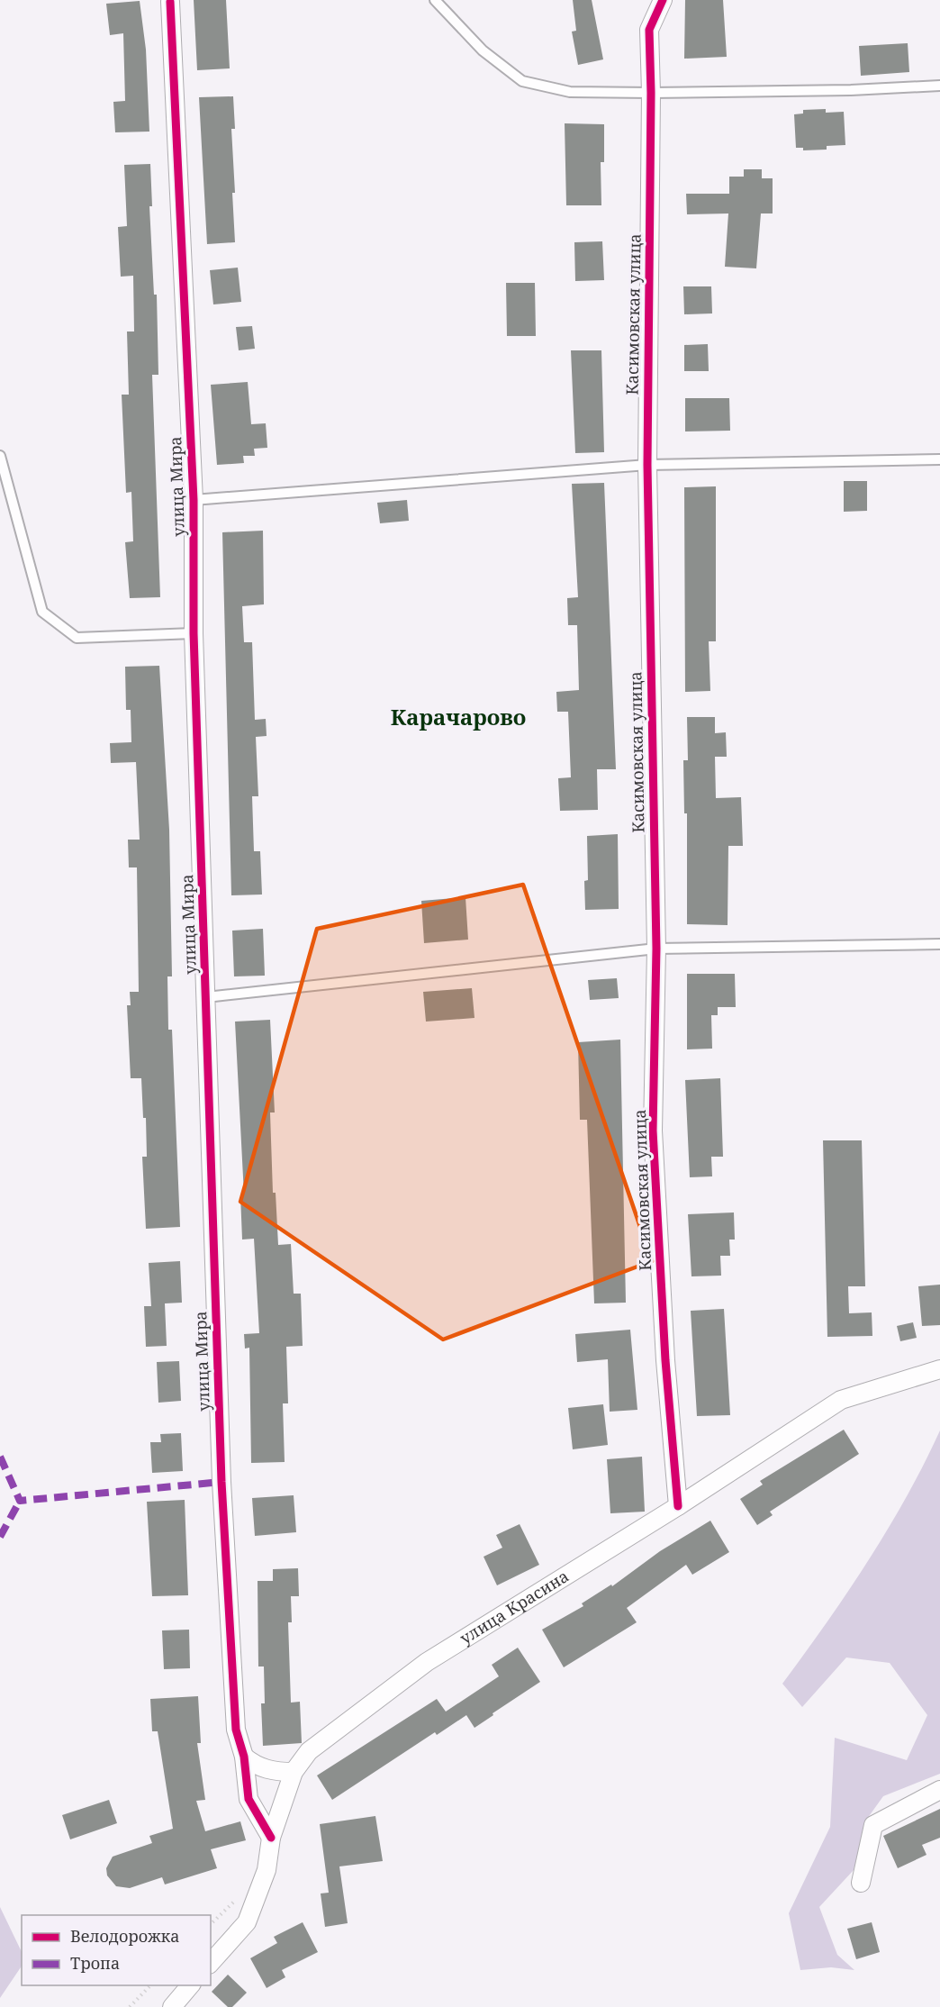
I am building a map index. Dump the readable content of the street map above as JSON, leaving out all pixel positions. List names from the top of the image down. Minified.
{"streets":{"street":["Касимовская улица","улица Мира","улица Красина"]},"crossings":[["Касимовская улица","улица Красина"],["улица Мира","улица Красина"]],"districts":["Карачарово"],"legend":["Велодорожка","Тропа"]}
